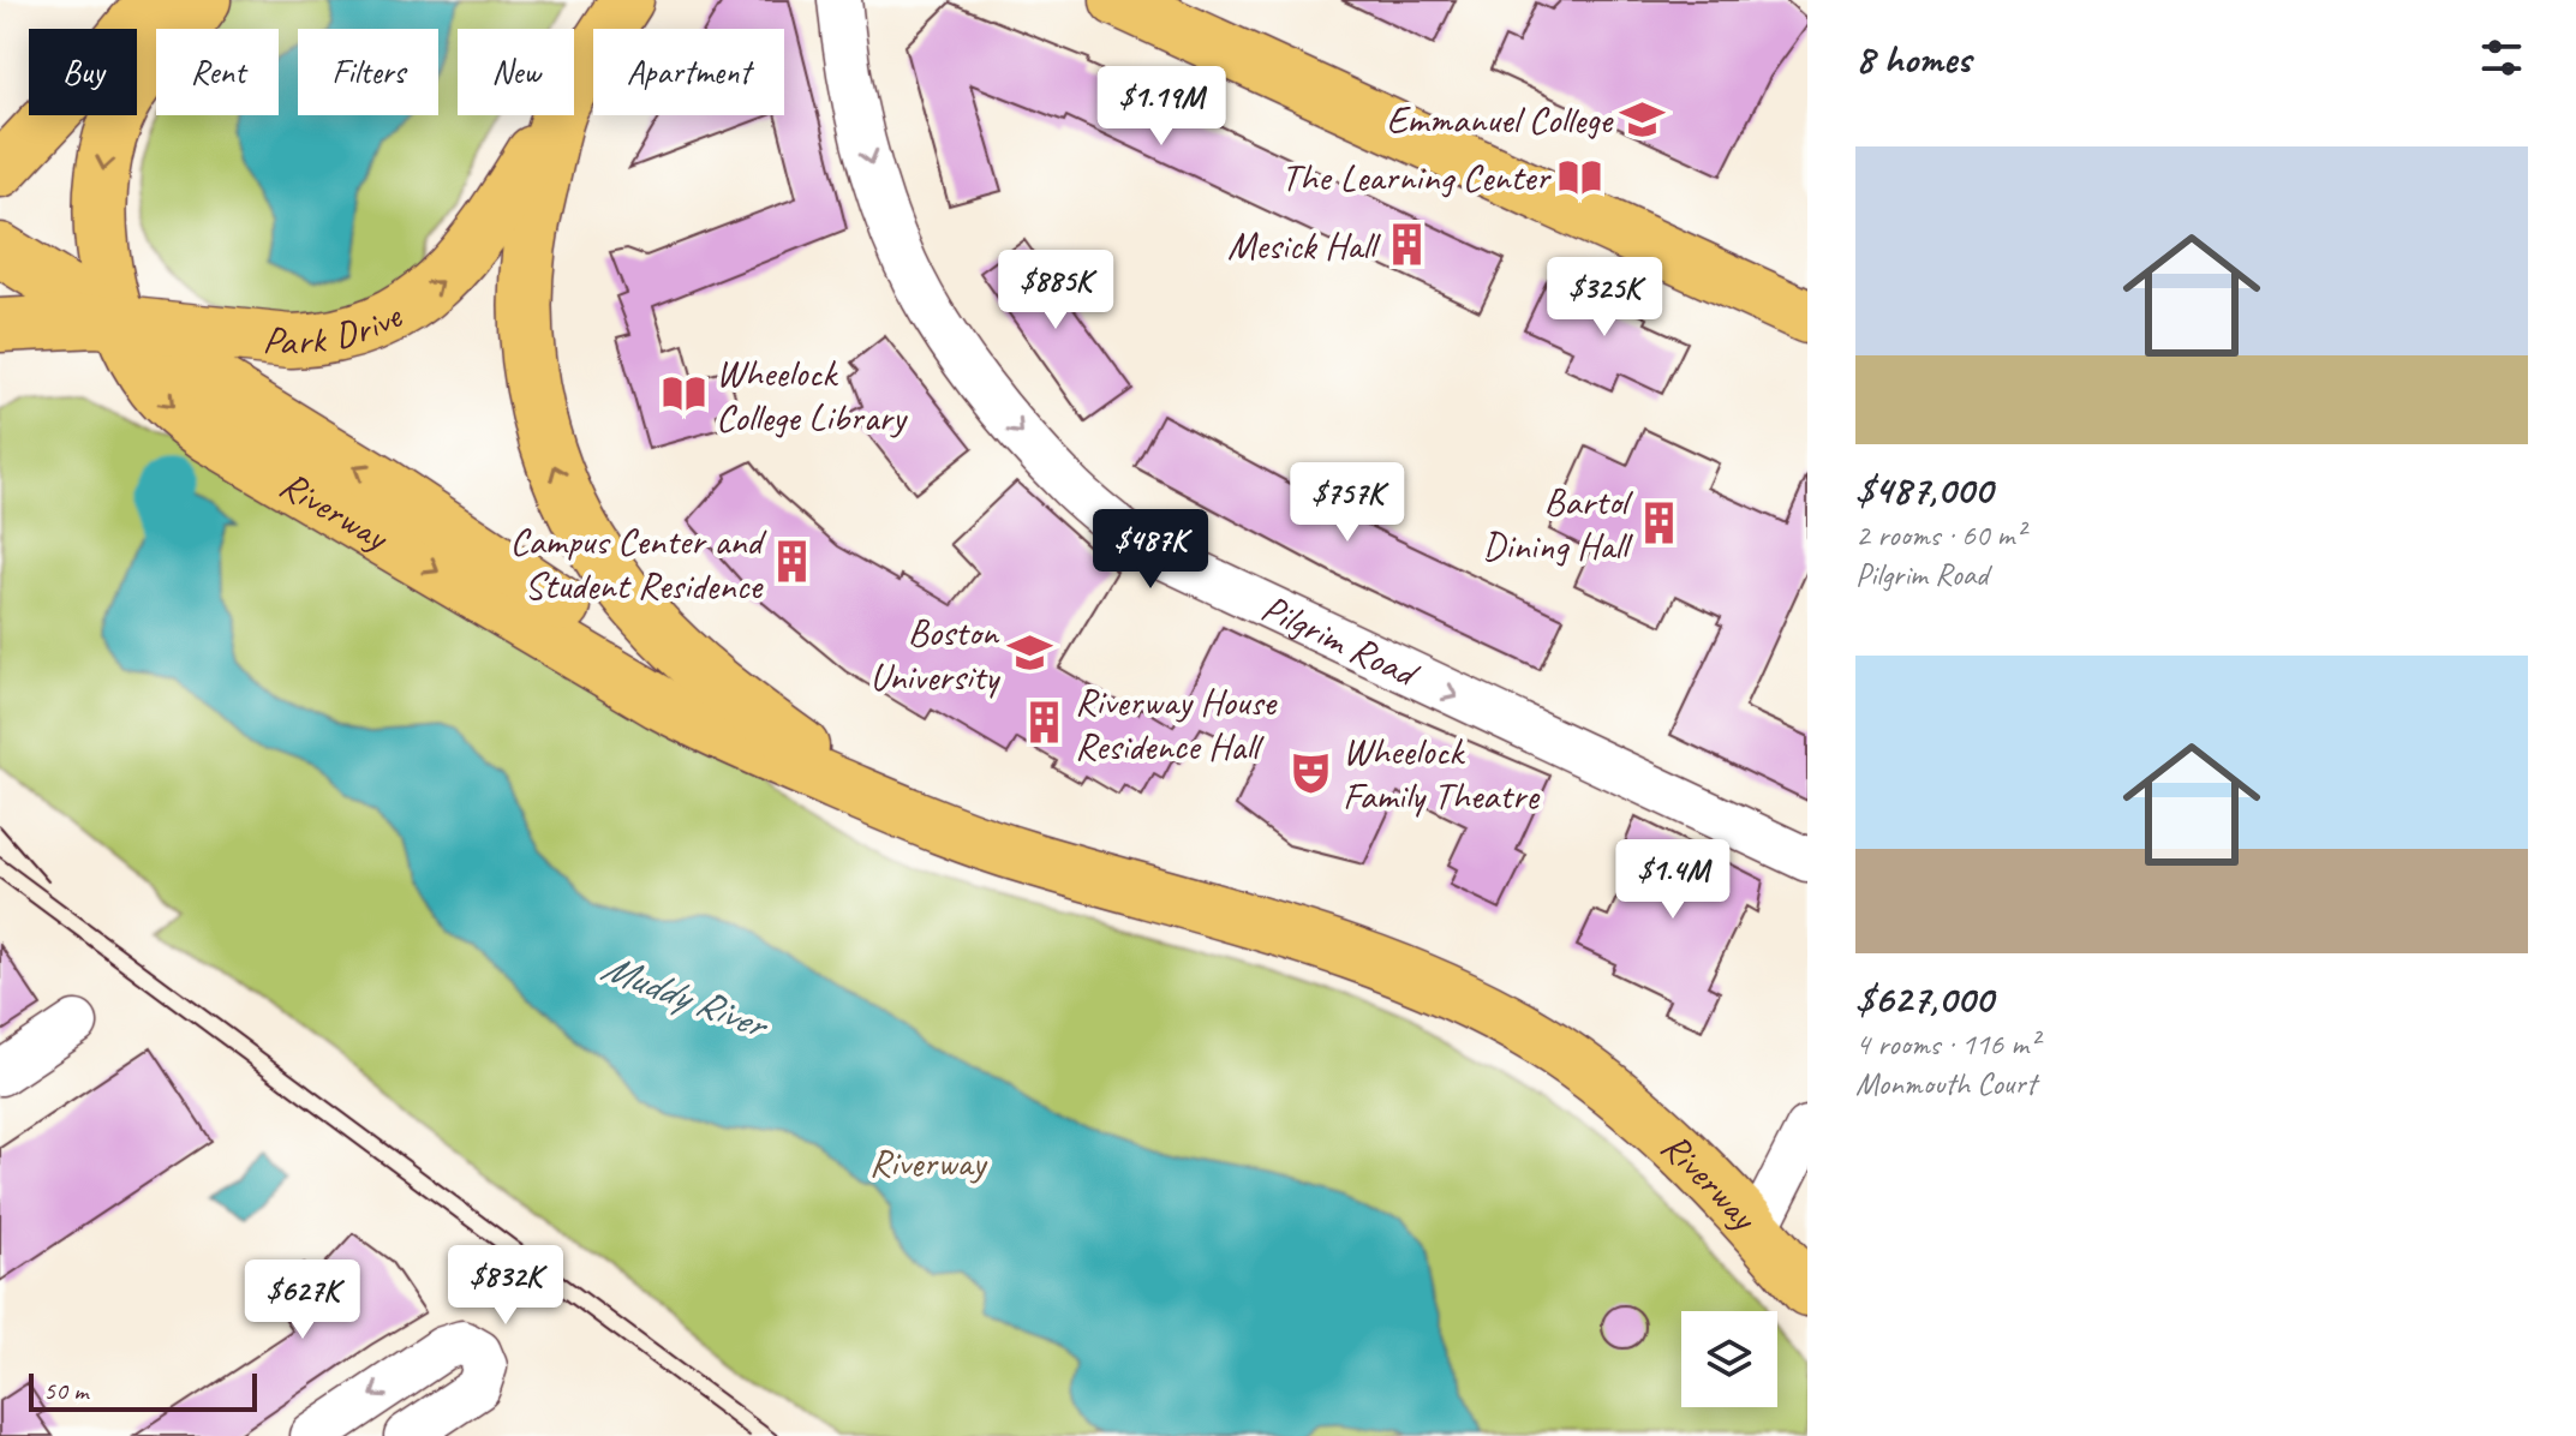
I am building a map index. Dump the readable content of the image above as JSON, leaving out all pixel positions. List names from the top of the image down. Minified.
{"streets":{"highway":["Park Drive","Riverway"],"street":["Pilgrim Road"]},"crossings":[["Park Drive","Riverway"]],"one_way":["Park Drive","Pilgrim Road"],"water":["Muddy River"],"parks":["Riverway"],"places":{"school or university":["Emmanuel College","Boston University"],"library":["The Learning Center","Wheelock College Library"],"building":["Mesick Hall","Bartol Dining Hall","Campus Center and Student Residence","Riverway House Residence Hall"],"theatre":["Wheelock Family Theatre"]},"scale_bar":"50 m","page":{"heading":"8 homes","chip":["Buy","Rent","Filters","New","Apartment"],"price":["$1.19M","$885K","$325K","$757K","$487K","$1.4M","$832K","$627K"],"list":[{"name":"$487,000","note":"2 rooms · 60 m² · Pilgrim Road"},{"name":"$627,000","note":"4 rooms · 116 m² · Monmouth Court"}],"scale":"50 m"}}
